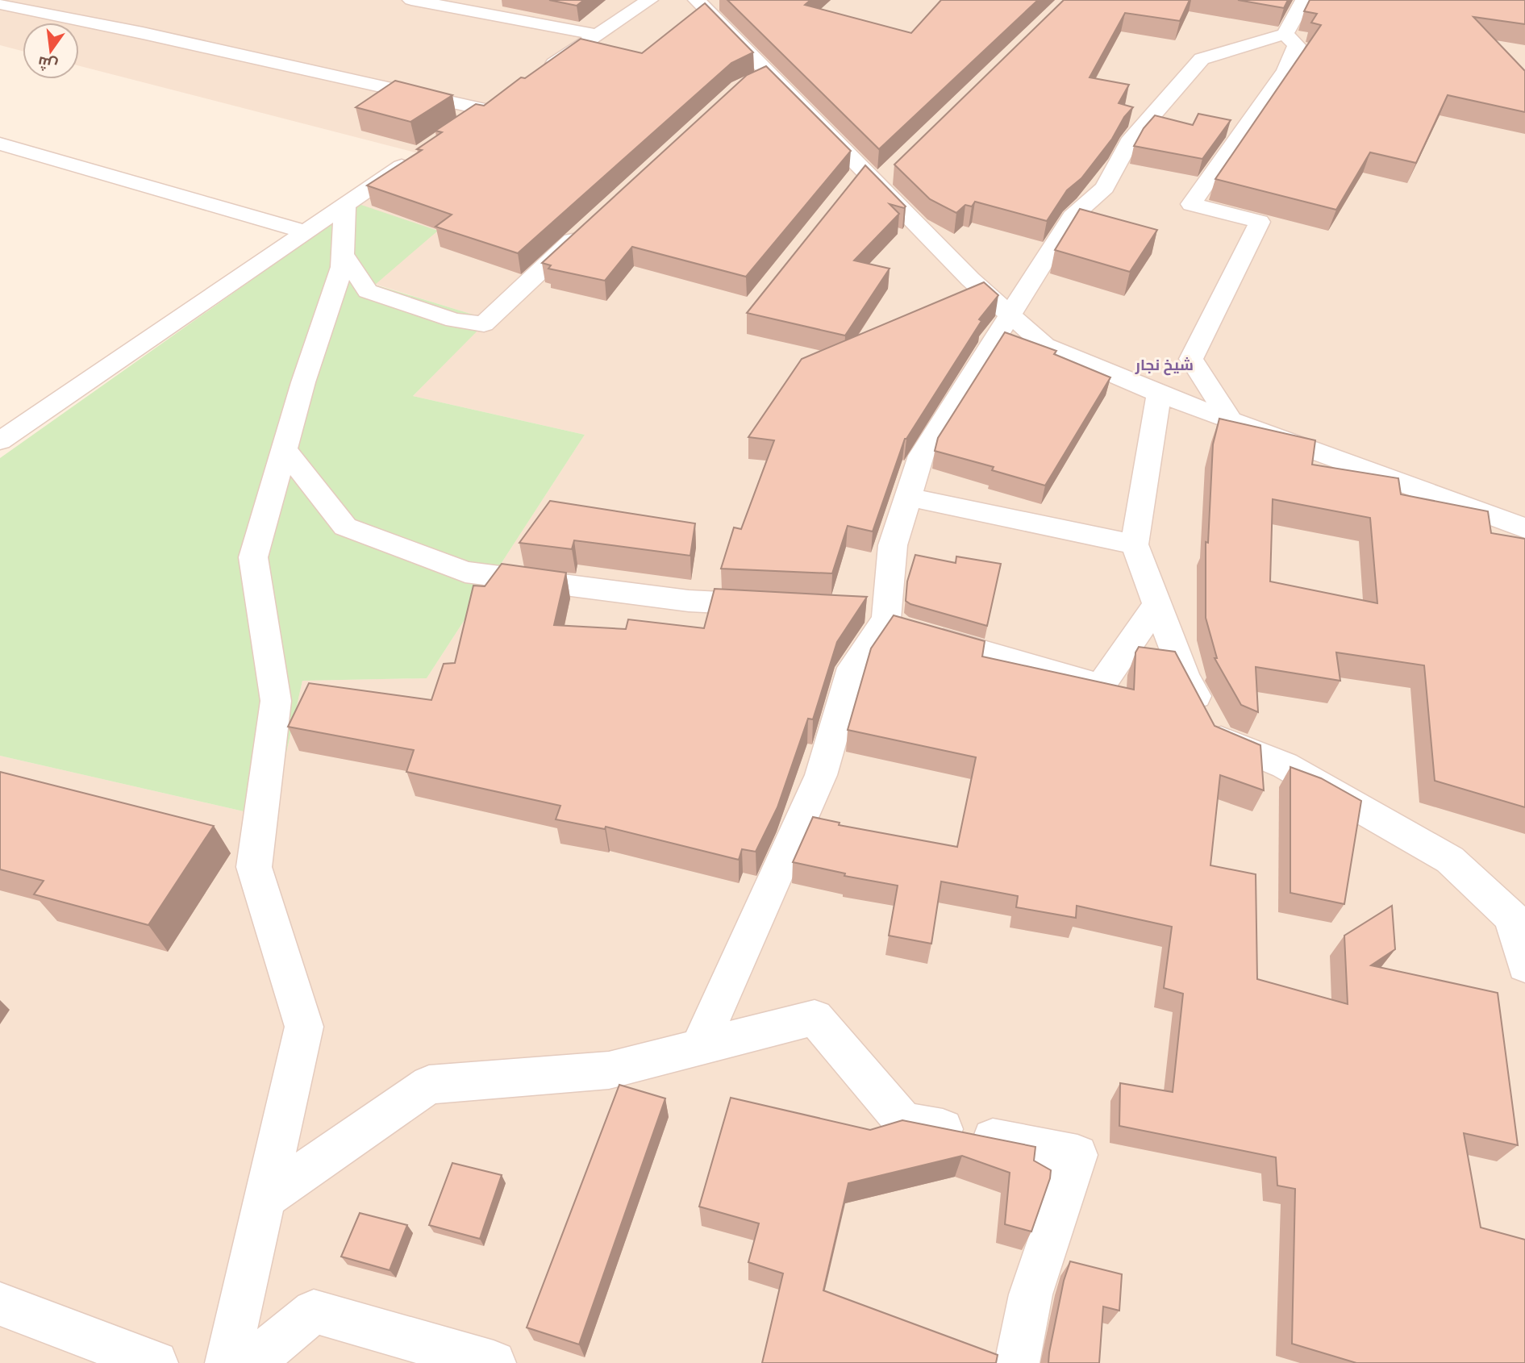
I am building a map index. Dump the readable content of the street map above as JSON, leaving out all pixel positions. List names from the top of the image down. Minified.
{"districts":["شيخ نجار"],"north":"bottom"}
